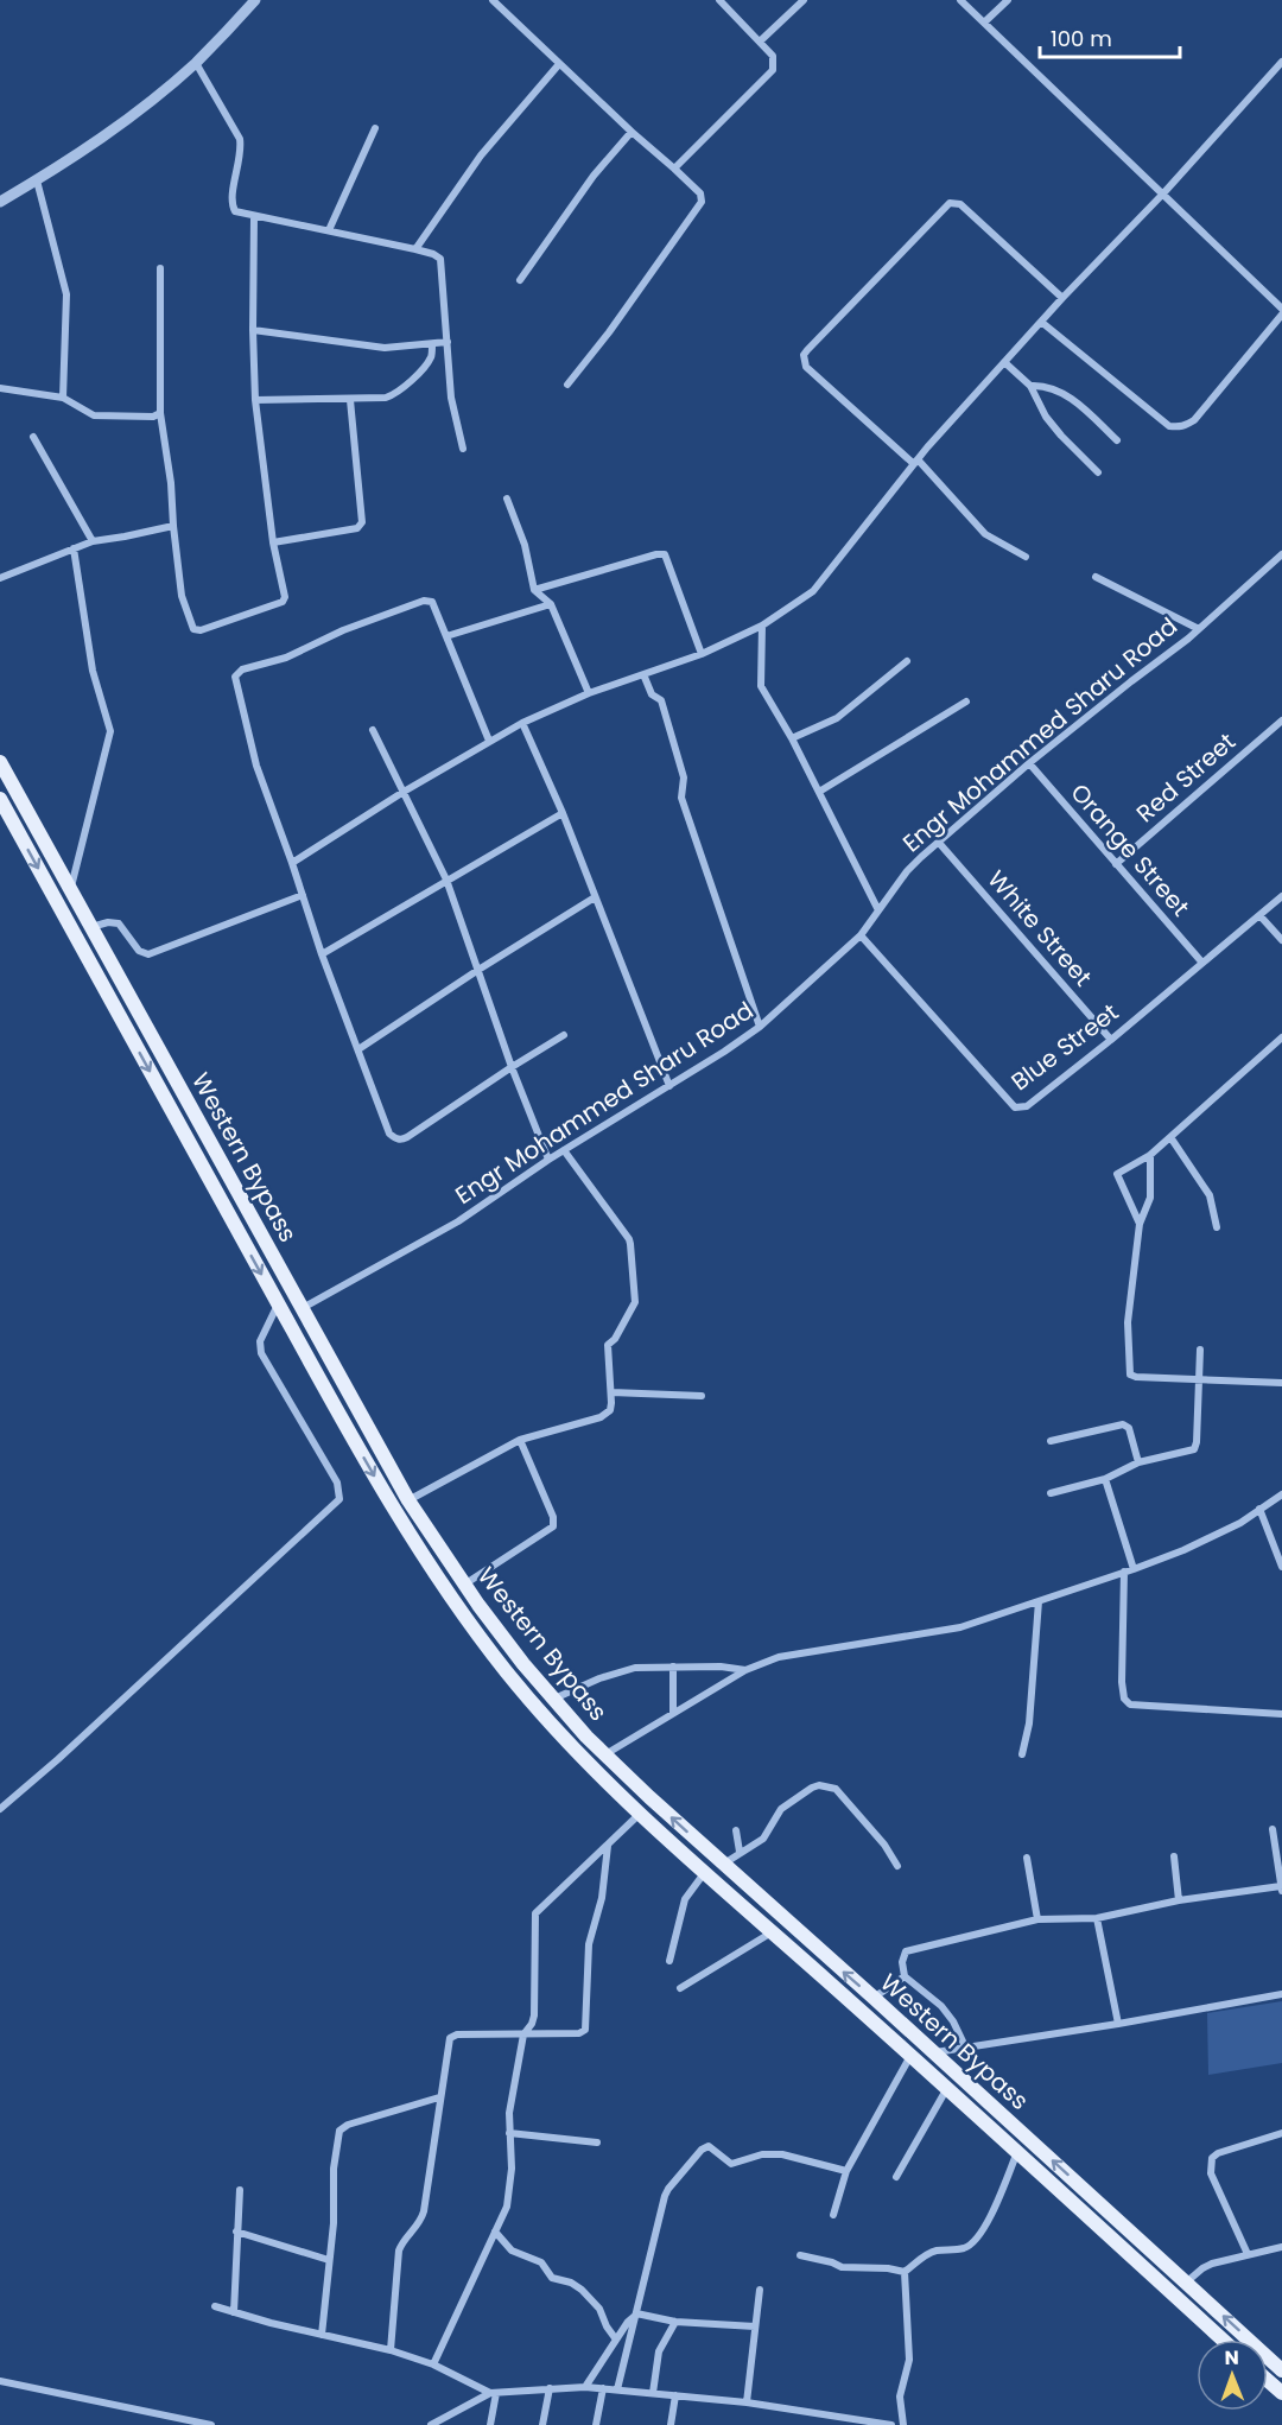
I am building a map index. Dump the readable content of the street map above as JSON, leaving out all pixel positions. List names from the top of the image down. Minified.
{"streets":{"main road":["Western Bypass"],"street":["Engr Mohammed Sharu Road","Red Street","Orange Street","White Street","Blue Street"]},"crossings":[["Engr Mohammed Sharu Road","Orange Street"],["Engr Mohammed Sharu Road","White Street"],["Engr Mohammed Sharu Road","Blue Street"],["Engr Mohammed Sharu Road","Western Bypass"],["Red Street","Orange Street"],["Orange Street","Blue Street"],["White Street","Blue Street"]],"scale_bar":"100 m","north":"top"}
